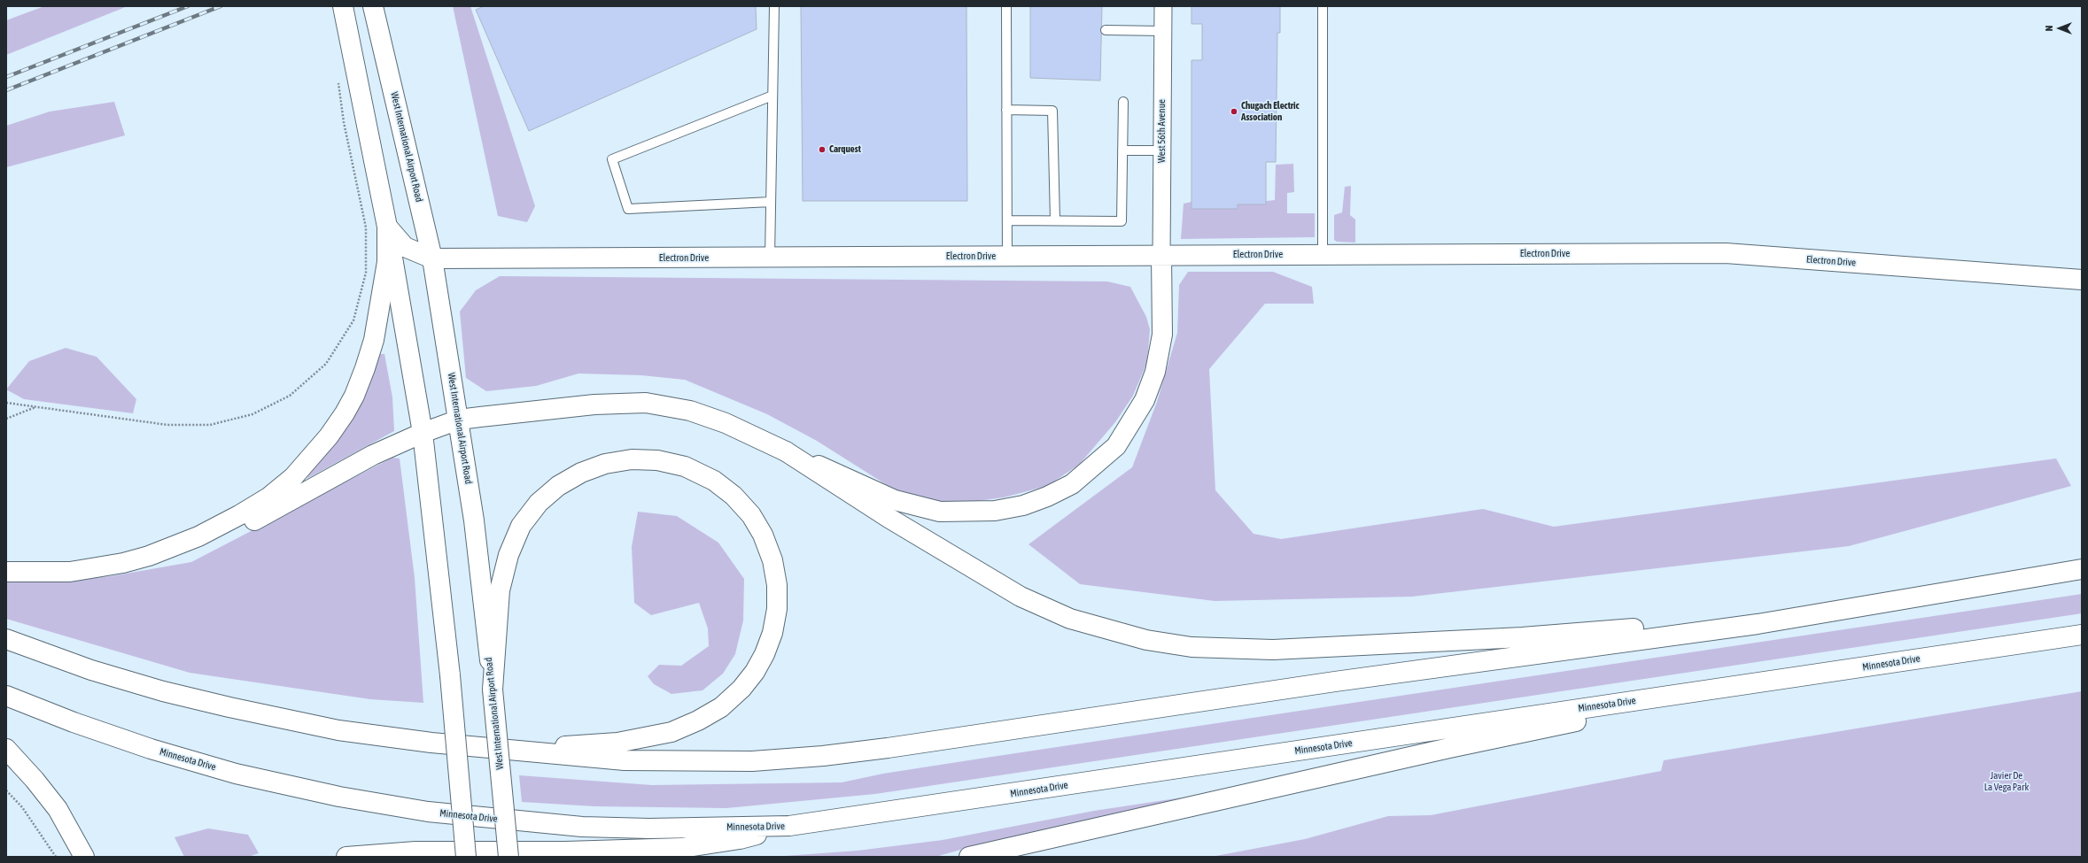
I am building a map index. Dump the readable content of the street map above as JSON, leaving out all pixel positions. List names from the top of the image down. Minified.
{"streets":{"main road":["West International Airport Road","Electron Drive","Minnesota Drive"],"street":["West 56th Avenue"]},"crossings":[["West 56th Avenue","Electron Drive"],["West International Airport Road","Electron Drive"]],"parks":["Javier De La Vega Park"],"places":["Chugach Electric Association","Carquest"],"north":"left"}
